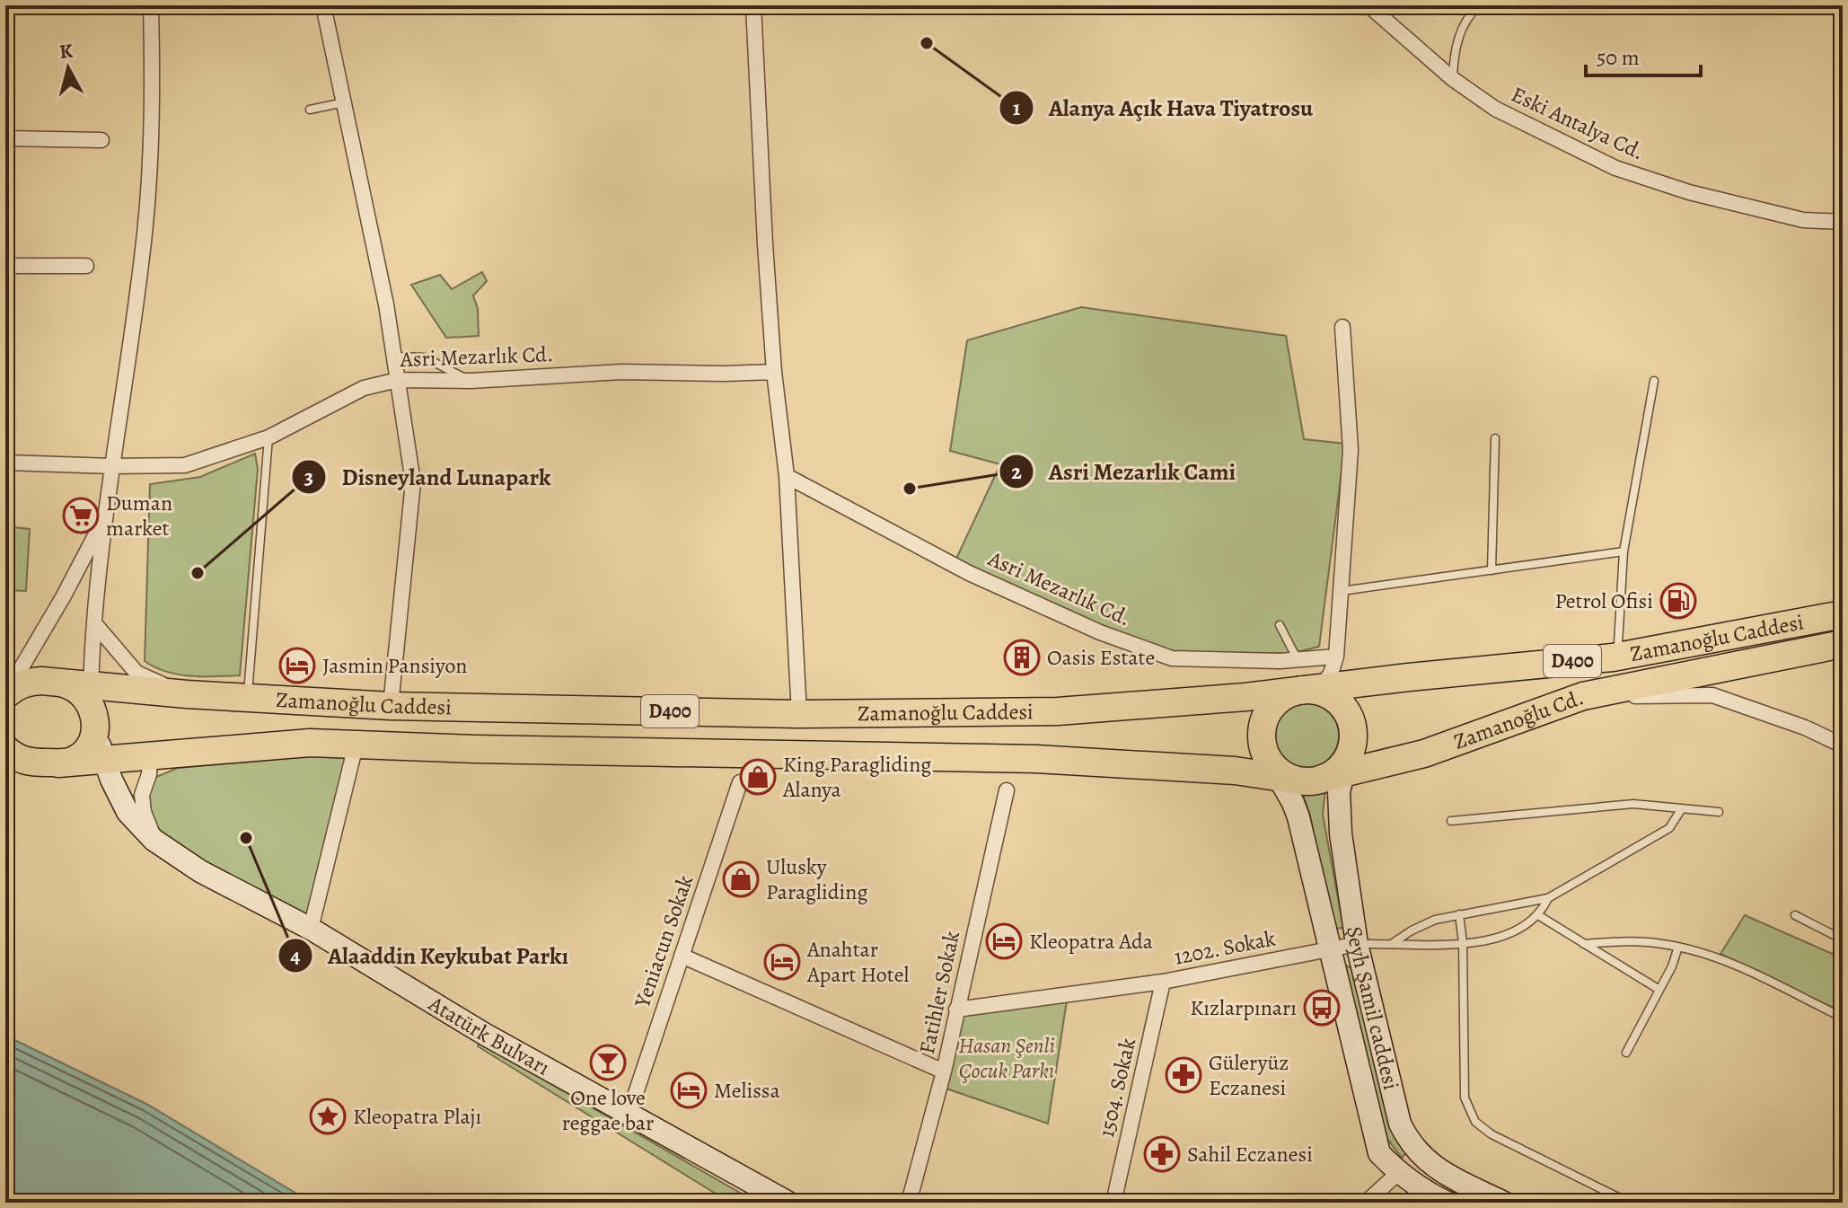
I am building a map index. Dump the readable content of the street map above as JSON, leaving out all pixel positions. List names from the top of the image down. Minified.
{"streets":{"highway":["Zamanoğlu Caddesi","D400","Zamanoğlu Cd."],"main road":["Şeyh Şamil caddesi","Atatürk Bulvarı"],"street":["Eski Antalya Cd.","Asri Mezarlık Cd.","Yeniacun Sokak","1202. Sokak","Fatihler Sokak","1504. Sokak"]},"crossings":[["Zamanoğlu Caddesi","Zamanoğlu Cd."],["Zamanoğlu Caddesi","Şeyh Şamil caddesi"],["Zamanoğlu Caddesi","Atatürk Bulvarı"],["Zamanoğlu Cd.","Şeyh Şamil caddesi"],["Yeniacun Sokak","Atatürk Bulvarı"],["1202. Sokak","Fatihler Sokak"],["1202. Sokak","Şeyh Şamil caddesi"],["1202. Sokak","1504. Sokak"]],"parks":["Hasan Şenli Çocuk Parkı"],"places":{"other":["Alanya Açık Hava Tiyatrosu","Asri Mezarlık Cami","Disneyland Lunapark","Alaaddin Keykubat Parkı"],"supermarket":["Duman market"],"fuel station":["Petrol Ofisi"],"building":["Oasis Estate"],"hotel":["Jasmin Pansiyon","Kleopatra Ada","Anahtar Apart Hotel","Melissa"],"shop":["King Paragliding Alanya","Ulusky Paragliding"],"bus stop":["Kızlarpınarı"],"bar":["One love reggae bar"],"pharmacy":["Güleryüz Eczanesi","Sahil Eczanesi"],"place":["Kleopatra Plajı"]},"scale_bar":"50 m","north":"top"}
